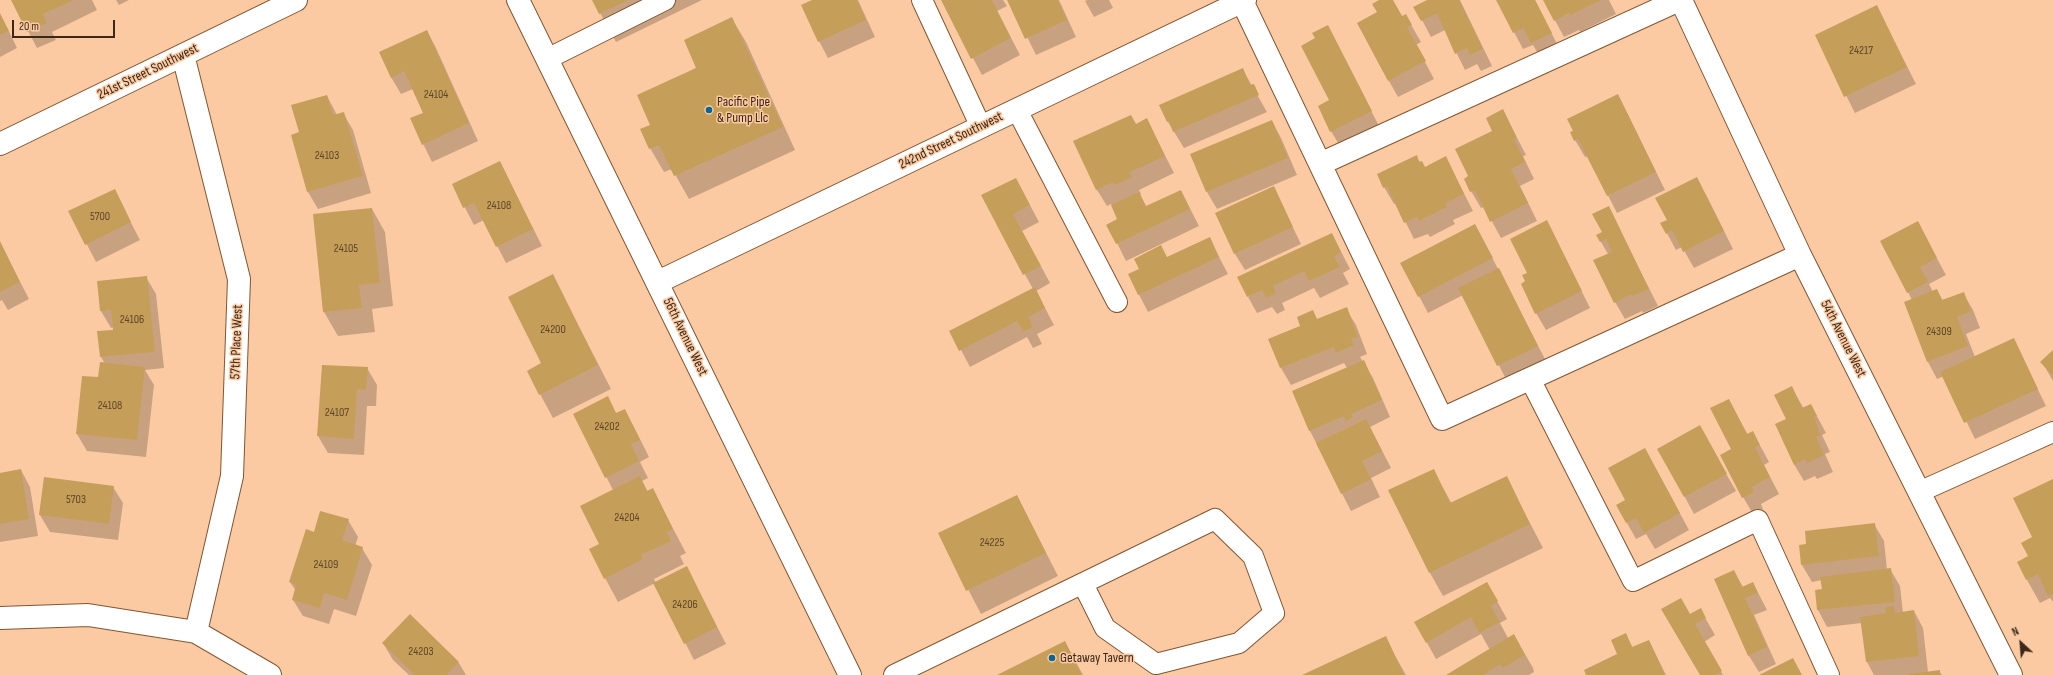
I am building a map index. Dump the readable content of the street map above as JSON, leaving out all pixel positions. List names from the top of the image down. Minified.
{"streets":{"street":["241st Street Southwest","242nd Street Southwest","56th Avenue West","54th Avenue West","57th Place West"]},"crossings":[["241st Street Southwest","57th Place West"],["242nd Street Southwest","56th Avenue West"]],"places":["Pacific Pipe & Pump Llc","Getaway Tavern"],"house_numbers":["24217","24104","24103","24108","5700","24105","24106","24200","24309","24108","24107","24202","5703","24204","24225","24109","24206","24203"],"scale_bar":"20 m","north":"top left"}
